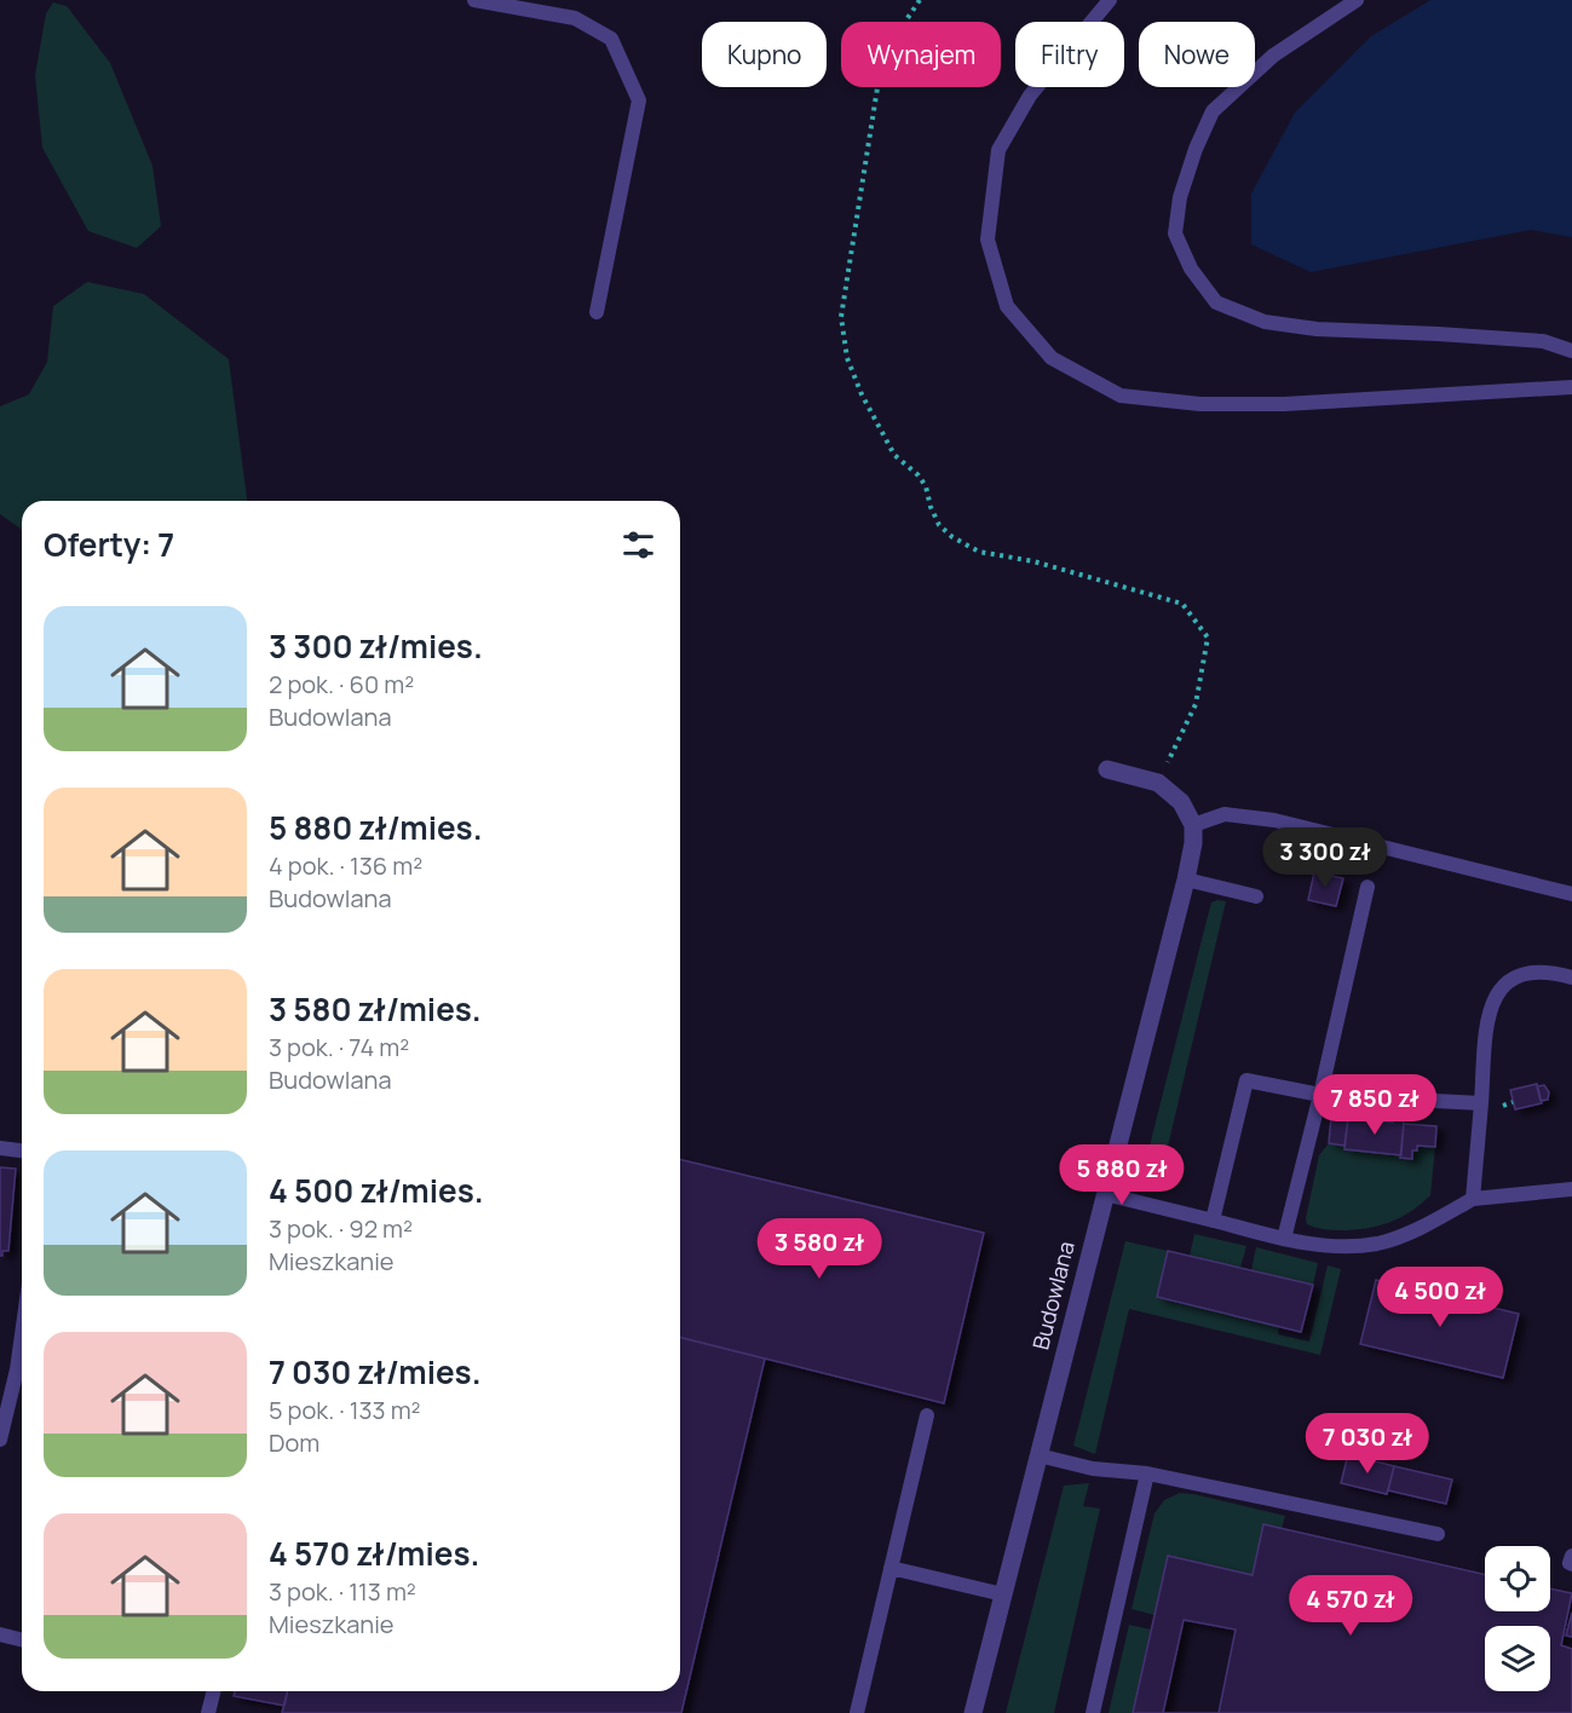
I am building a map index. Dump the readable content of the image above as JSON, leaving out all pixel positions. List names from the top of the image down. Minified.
{"streets":{"street":["Budowlana"]},"page":{"chip":["Kupno","Wynajem","Filtry","Nowe"],"heading":"Oferty: 7","list":[{"name":"3 300 zł/mies.","note":"2 pok. · 60 m² · Budowlana"},{"name":"5 880 zł/mies.","note":"4 pok. · 136 m² · Budowlana"},{"name":"3 580 zł/mies.","note":"3 pok. · 74 m² · Budowlana"},{"name":"4 500 zł/mies.","note":"3 pok. · 92 m² · Mieszkanie"},{"name":"7 030 zł/mies.","note":"5 pok. · 133 m² · Dom"},{"name":"4 570 zł/mies.","note":"3 pok. · 113 m² · Mieszkanie"}],"price":["3 300 zł","7 850 zł","5 880 zł","3 580 zł","4 500 zł","7 030 zł","4 570 zł"]}}
